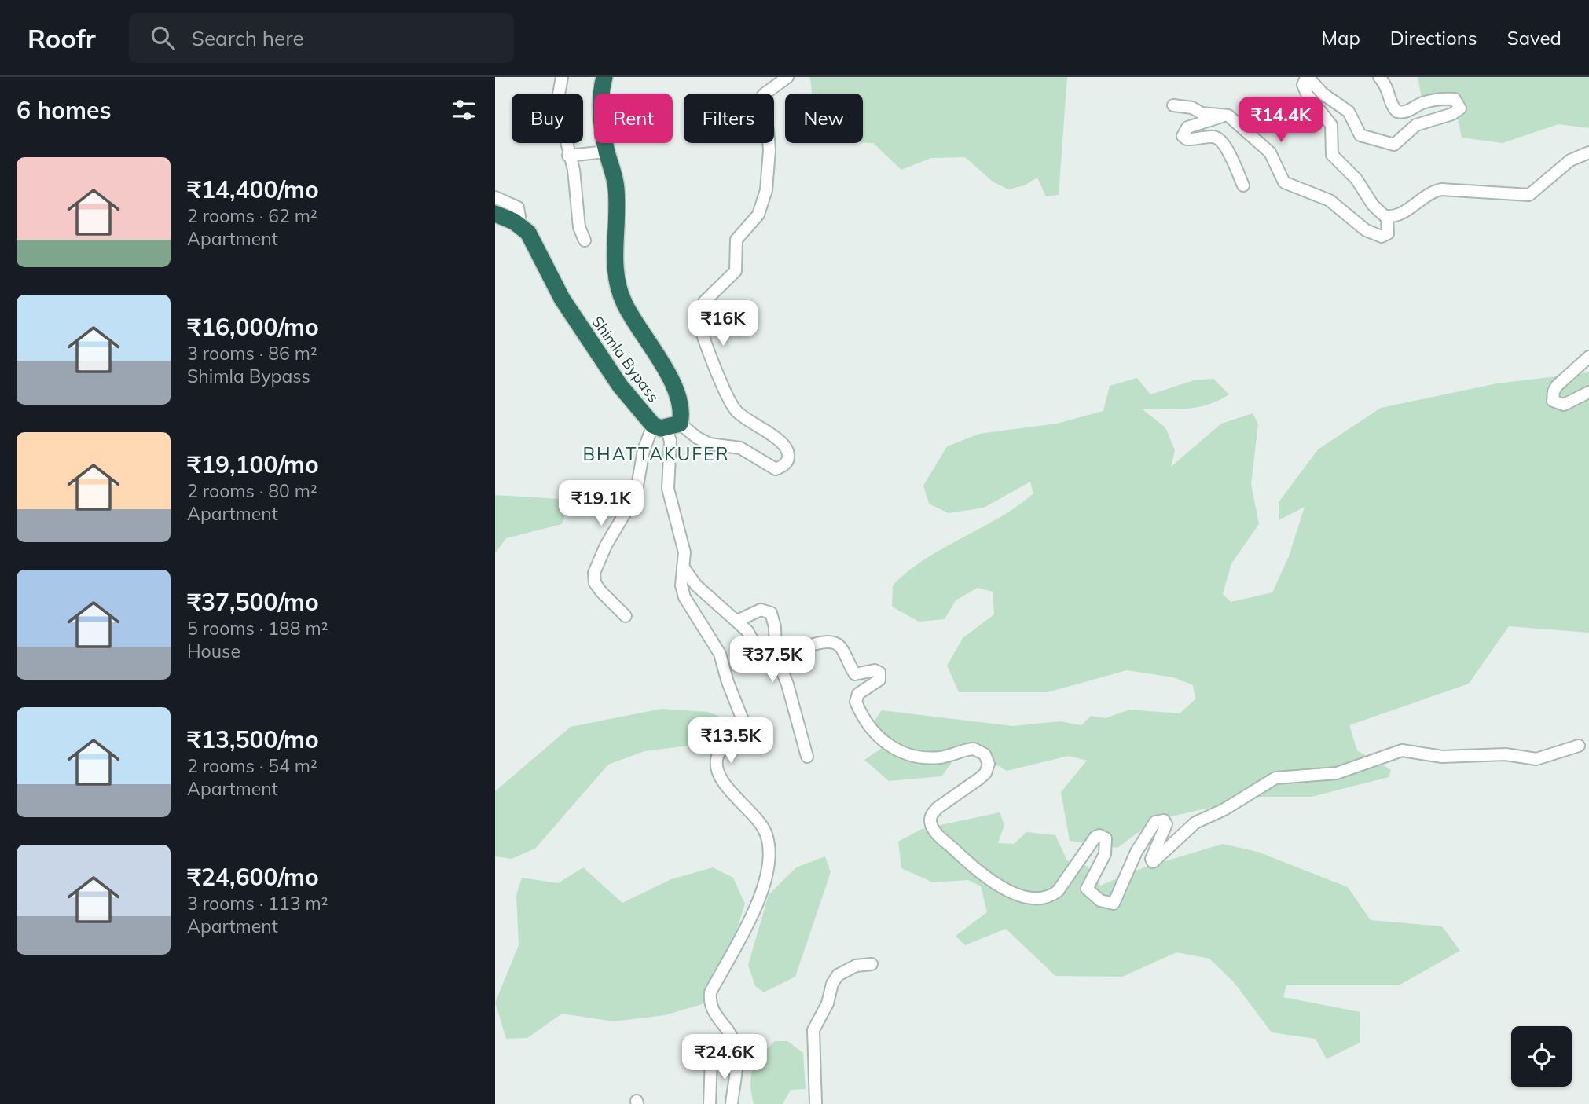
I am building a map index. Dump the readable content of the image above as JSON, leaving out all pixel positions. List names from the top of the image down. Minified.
{"streets":{"highway":["Shimla Bypass"]},"districts":["BHATTAKUFER"],"page":{"header":"Roofr","search":"Search here","nav":["Map","Directions","Saved"],"heading":"6 homes","chip":["Buy","Rent","Filters","New"],"price":["₹14.4K","₹16K","₹19.1K","₹37.5K","₹13.5K","₹24.6K"],"list":[{"name":"₹14,400/mo","note":"2 rooms · 62 m² · Apartment"},{"name":"₹16,000/mo","note":"3 rooms · 86 m² · Shimla Bypass"},{"name":"₹19,100/mo","note":"2 rooms · 80 m² · Apartment"},{"name":"₹37,500/mo","note":"5 rooms · 188 m² · House"},{"name":"₹13,500/mo","note":"2 rooms · 54 m² · Apartment"},{"name":"₹24,600/mo","note":"3 rooms · 113 m² · Apartment"}]}}
